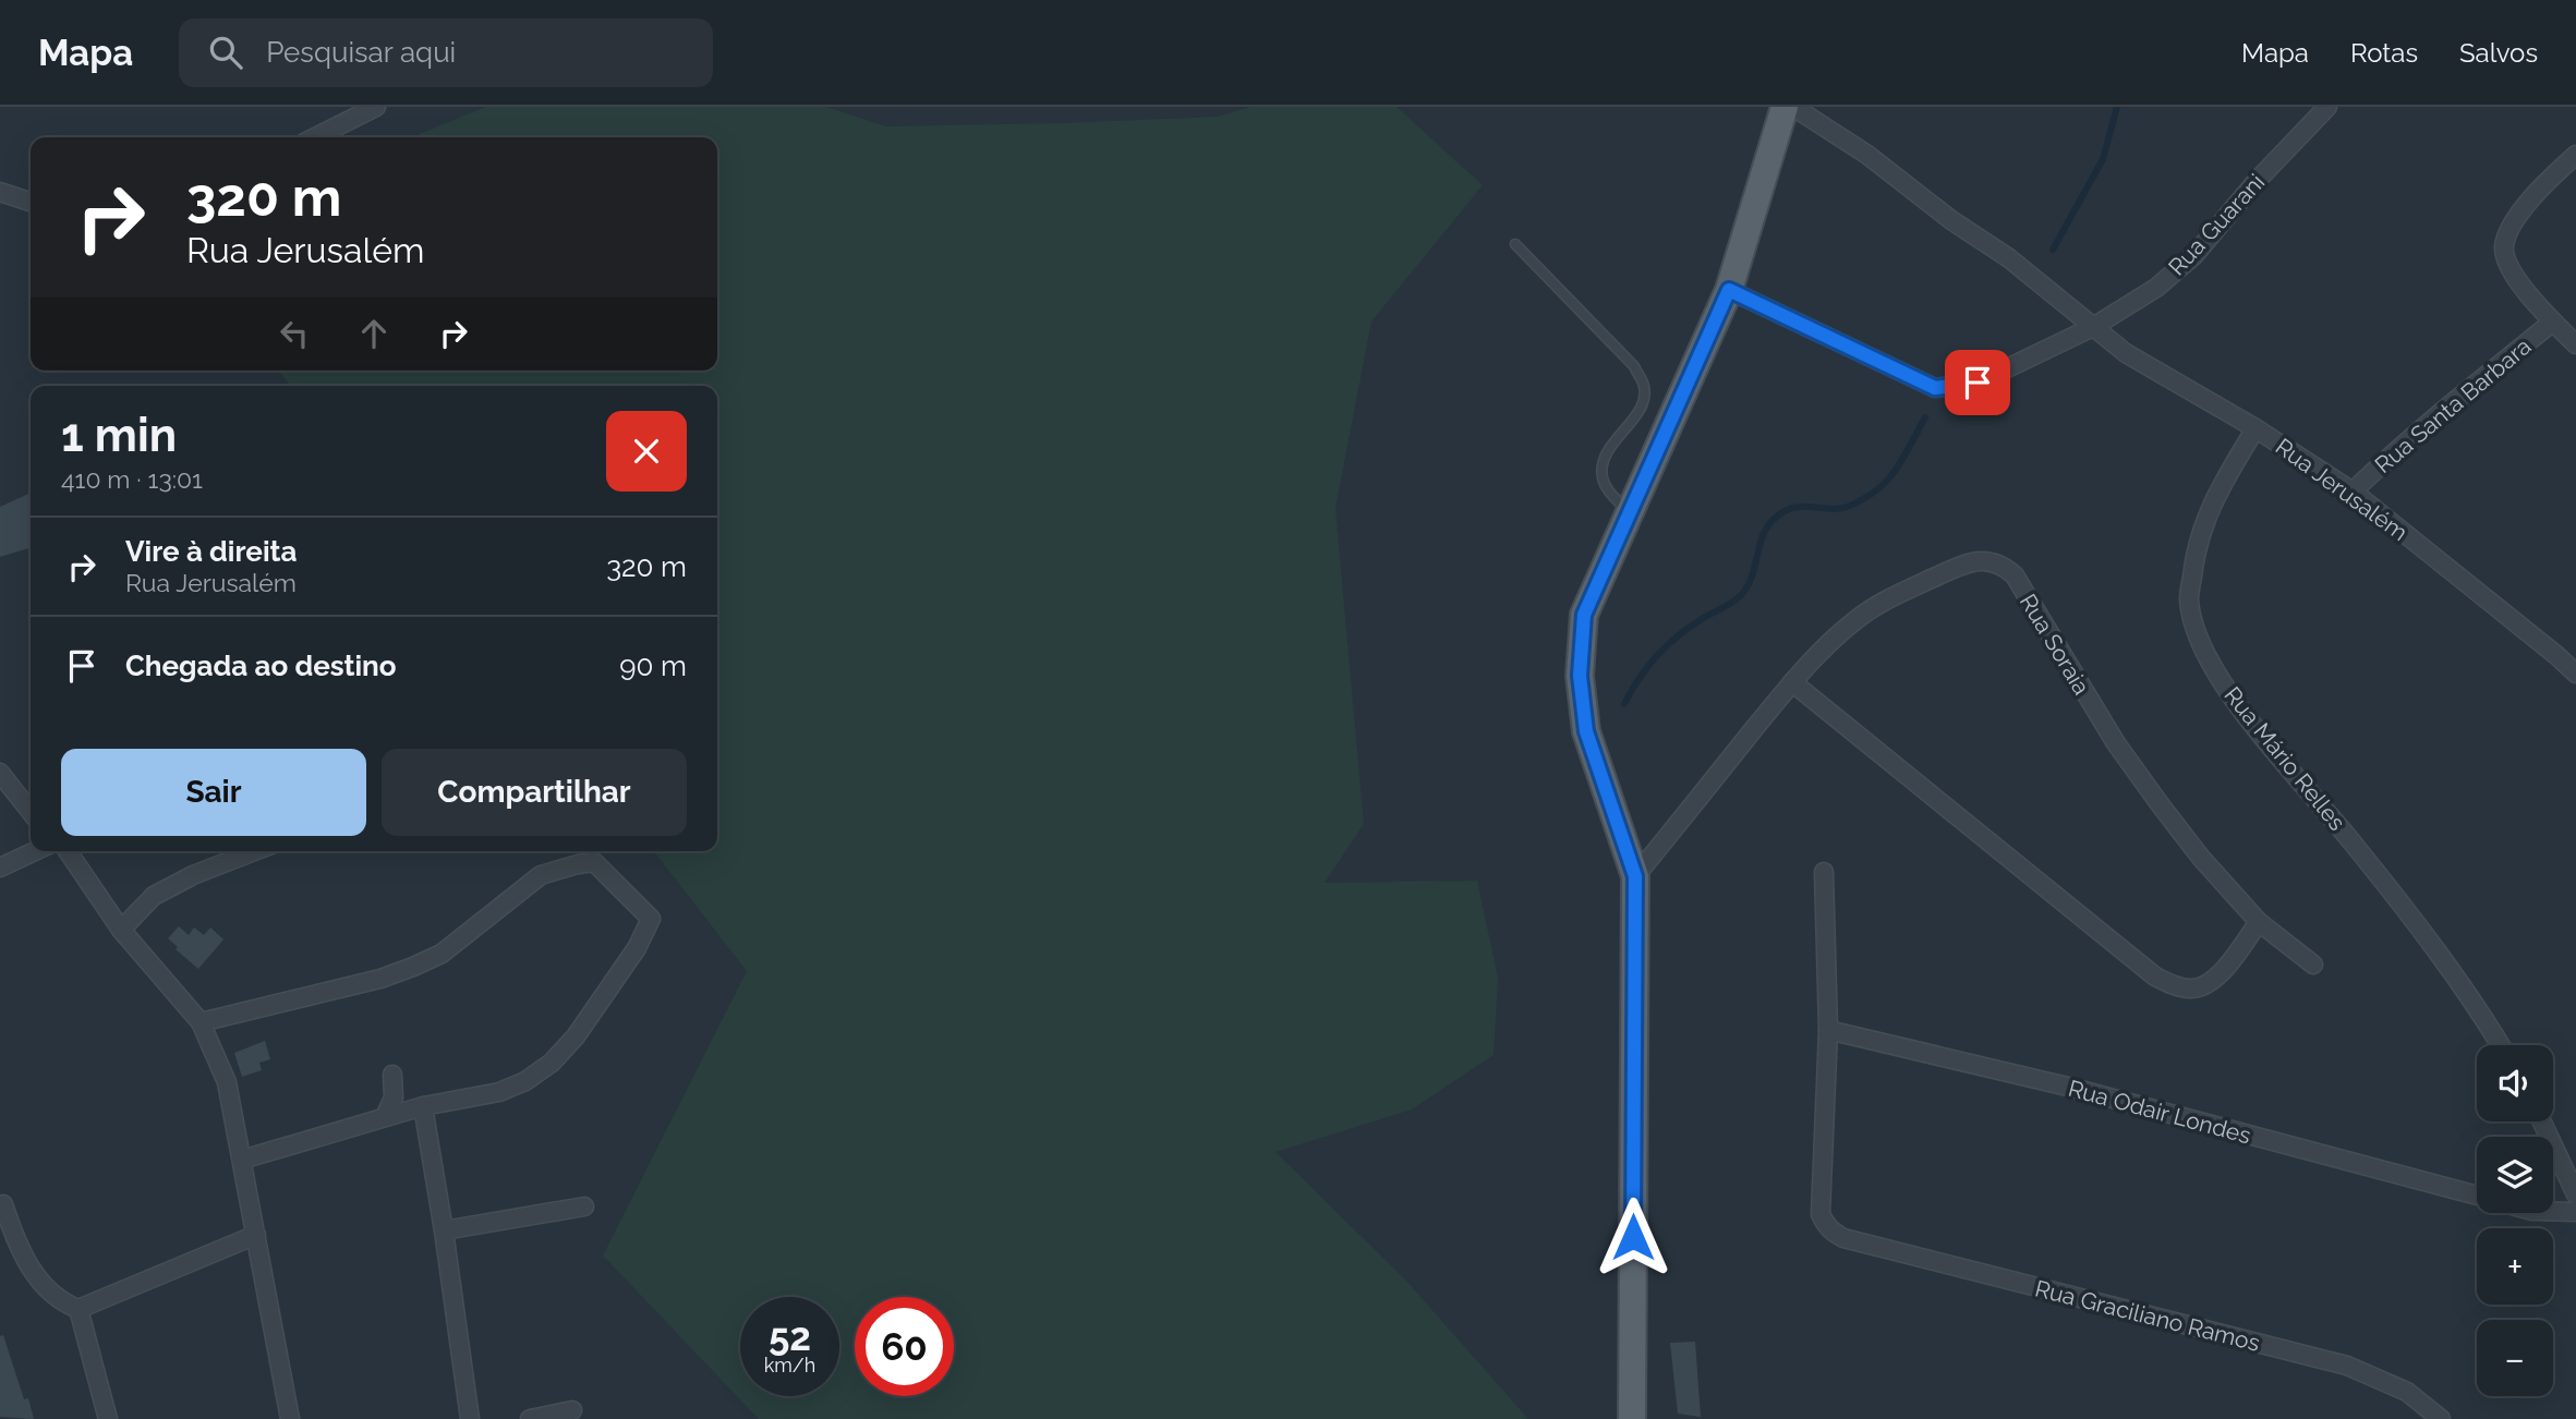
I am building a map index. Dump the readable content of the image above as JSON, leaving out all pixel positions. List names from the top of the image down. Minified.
{"streets":{"street":["Rua Guarani","Rua Santa Barbara","Rua Jerusalém","Rua Soraia","Rua Mário Relles","Rua Odair Londes","Rua Graciliano Ramos"]},"crossings":[["Rua Guarani","Rua Jerusalém"],["Rua Santa Barbara","Rua Jerusalém"],["Rua Jerusalém","Rua Mário Relles"],["Rua Odair Londes","Rua Graciliano Ramos"]],"page":{"header":"Mapa","search":"Pesquisar aqui","nav":["Mapa","Rotas","Salvos"],"turn":["320 m","Rua Jerusalém"],"heading":["1 min","410 m · 13:01"],"list":[{"name":"Vire à direita","note":"Rua Jerusalém","value":"320 m"},{"name":"Chegada ao destino","value":"90 m"}],"buttons":["Sair","Compartilhar"],"map_buttons":["+","−"],"speed":"52 km/h","limit":"60"}}
